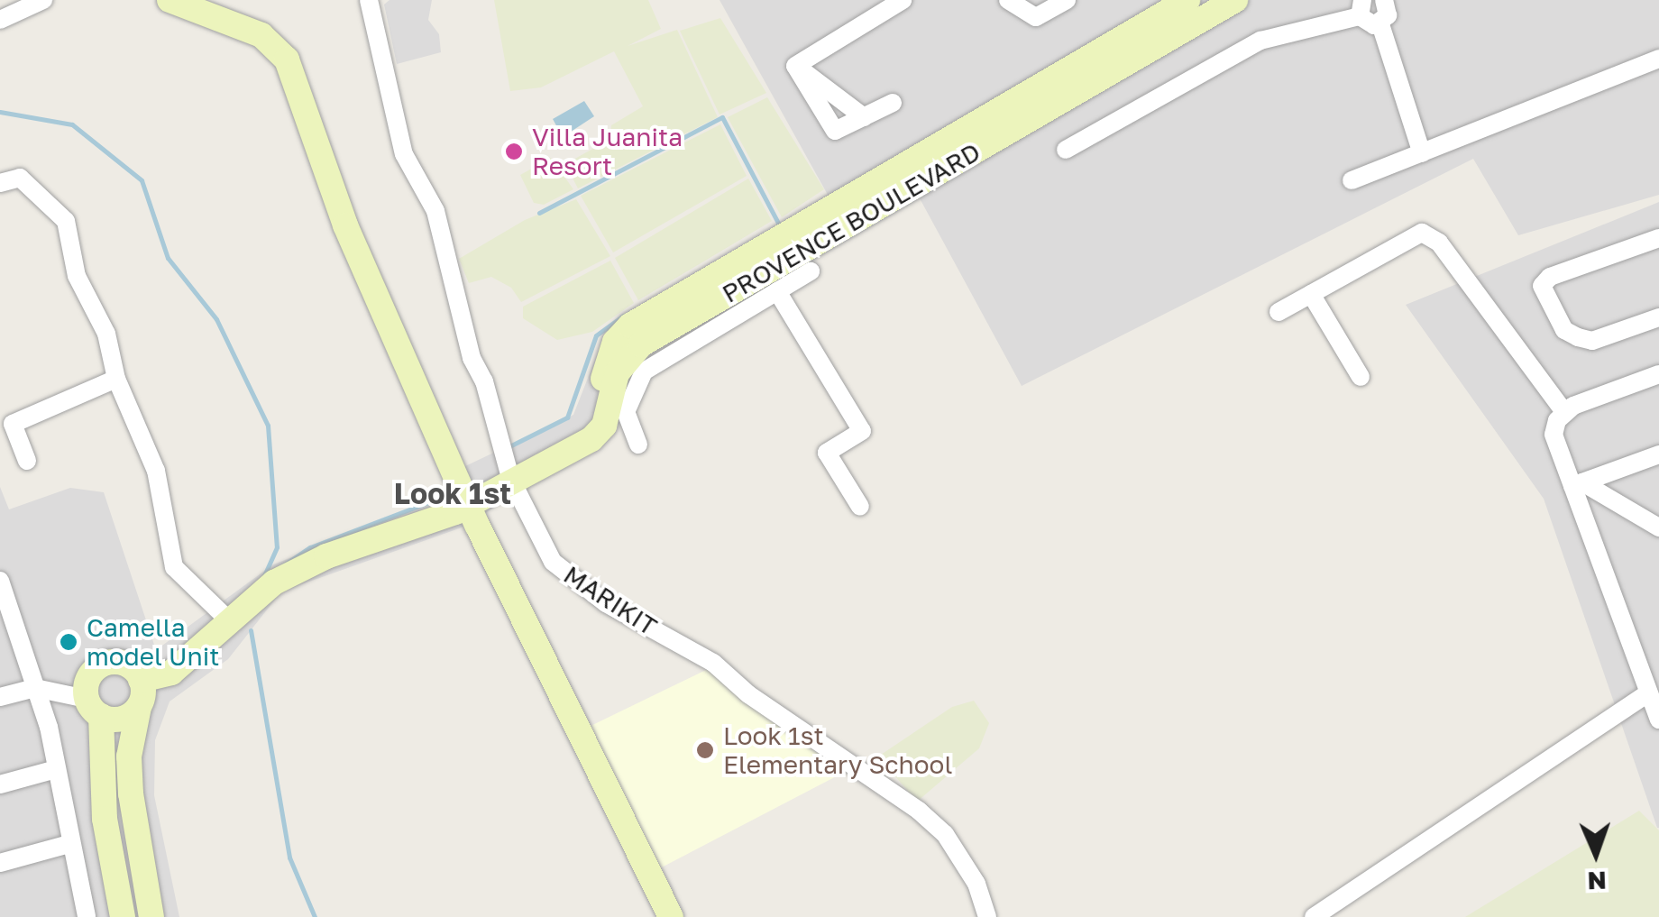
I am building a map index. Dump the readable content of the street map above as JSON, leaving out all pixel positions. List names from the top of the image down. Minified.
{"streets":{"street":["PROVENCE BOULEVARD","MARIKIT"]},"crossings":[["PROVENCE BOULEVARD","MARIKIT"]],"districts":["Look 1st"],"places":["Villa Juanita Resort","Camella model Unit","Look 1st Elementary School"],"north":"bottom"}
